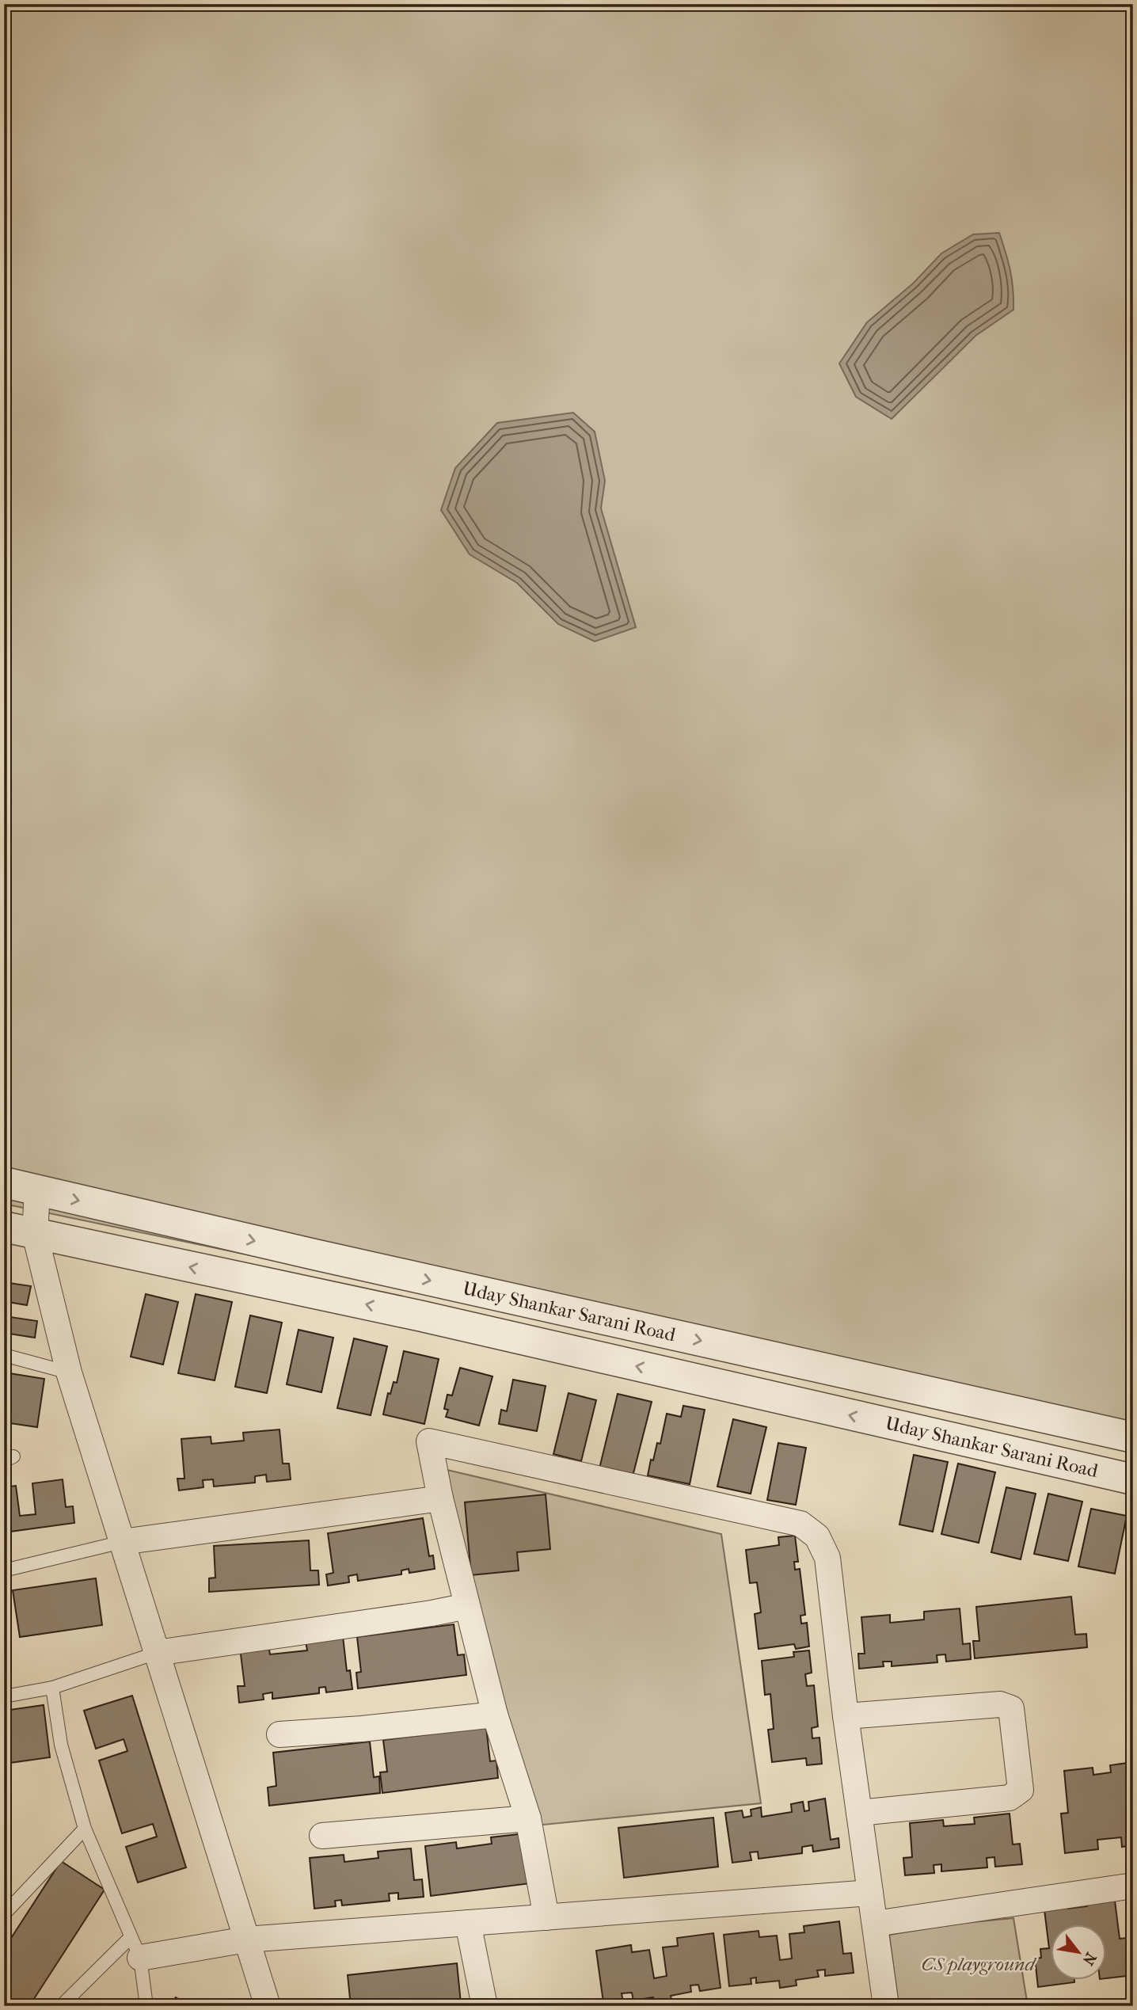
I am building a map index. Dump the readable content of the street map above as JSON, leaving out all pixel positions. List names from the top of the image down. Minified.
{"streets":{"street":["Uday Shankar Sarani Road"]},"parks":["CS playground"],"north":"bottom right"}
